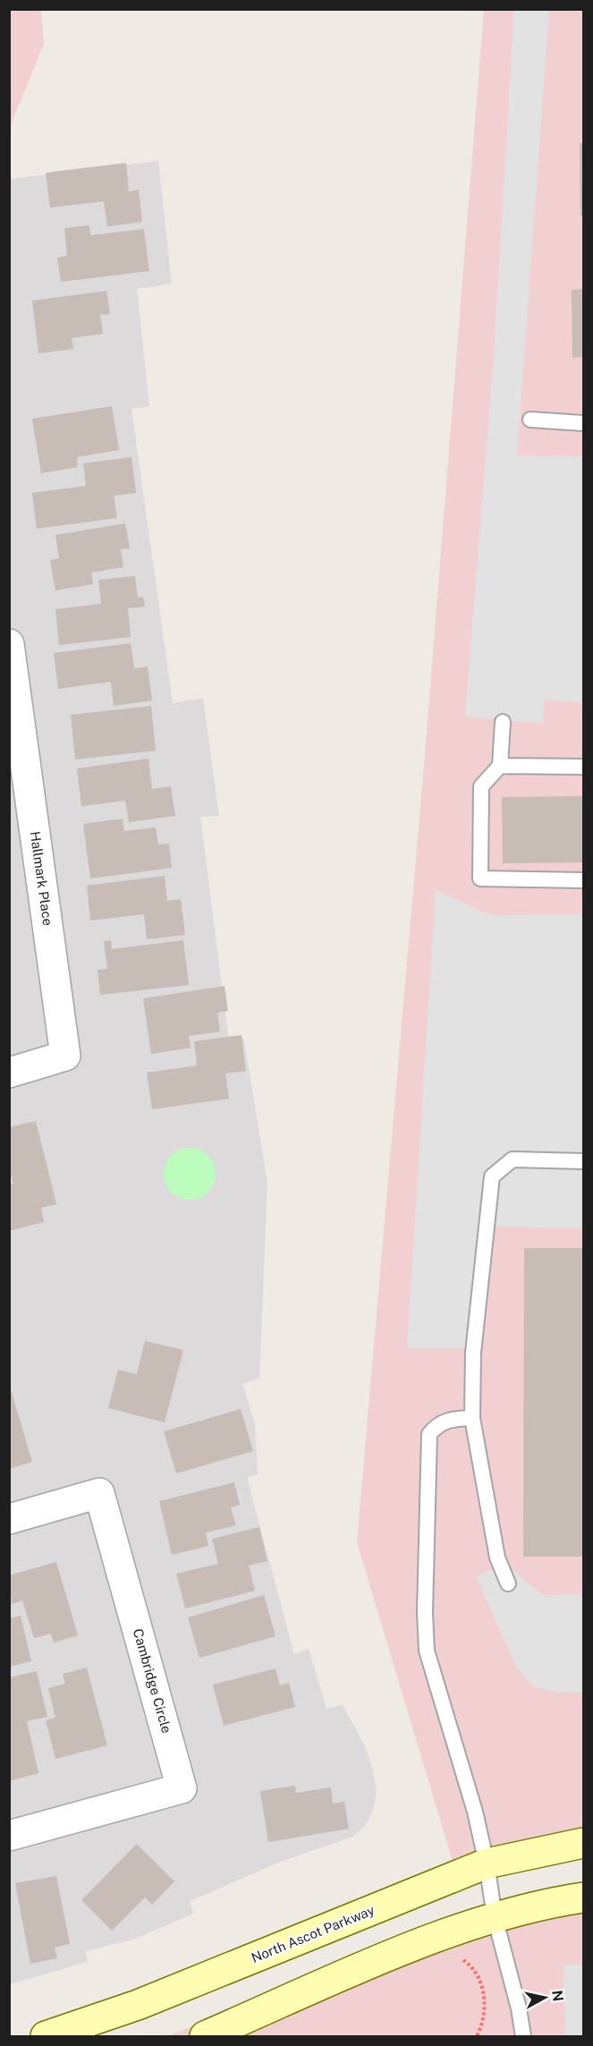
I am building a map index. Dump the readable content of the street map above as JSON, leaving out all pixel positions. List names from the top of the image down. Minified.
{"streets":{"main road":["North Ascot Parkway"],"street":["Hallmark Place","Cambridge Circle"]},"north":"right"}
